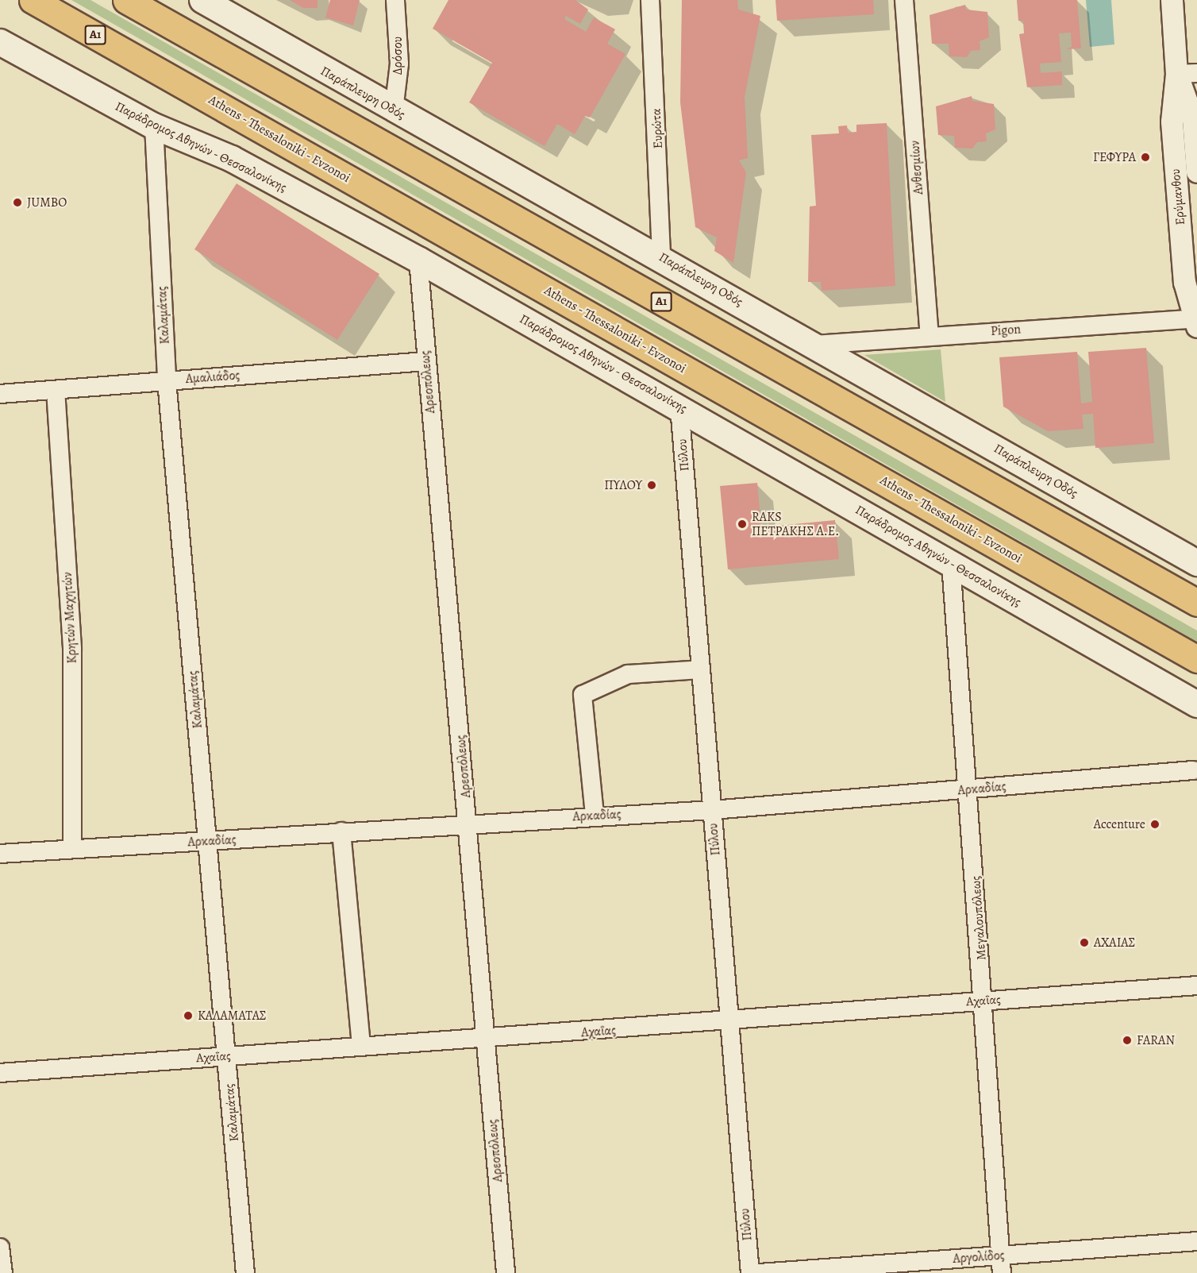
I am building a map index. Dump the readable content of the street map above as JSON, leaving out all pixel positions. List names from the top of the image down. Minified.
{"streets":{"highway":["Α1","Athens - Thessaloniki - Evzonoi"],"main road":["Παράπλευρη Οδός","Παράδρομος Αθηνών - Θεσσαλονίκης"],"street":["Δρόσου","Ευρώτα","Ανθεσμίων","Ερύμανθου","Καλαμάτας","Pigon","Αμαλιάδος","Αρεοπόλεως","Πύλου","Κρητών Μαχητών","Αρκαδίας","Μεγαλουπόλεως","Αχαΐας","Αργολίδος"]},"crossings":[["Δρόσου","Παράπλευρη Οδός"],["Παράπλευρη Οδός","Ευρώτα"],["Παράπλευρη Οδός","Pigon"],["Παράδρομος Αθηνών - Θεσσαλονίκης","Καλαμάτας"],["Παράδρομος Αθηνών - Θεσσαλονίκης","Αρεοπόλεως"],["Παράδρομος Αθηνών - Θεσσαλονίκης","Πύλου"],["Παράδρομος Αθηνών - Θεσσαλονίκης","Μεγαλουπόλεως"],["Ανθεσμίων","Pigon"],["Ερύμανθου","Pigon"],["Καλαμάτας","Αμαλιάδος"],["Καλαμάτας","Αρκαδίας"],["Καλαμάτας","Αχαΐας"],["Αμαλιάδος","Αρεοπόλεως"],["Αμαλιάδος","Κρητών Μαχητών"],["Αρεοπόλεως","Αρκαδίας"],["Αρεοπόλεως","Αχαΐας"],["Πύλου","Αρκαδίας"],["Πύλου","Αχαΐας"],["Κρητών Μαχητών","Αρκαδίας"],["Αρκαδίας","Μεγαλουπόλεως"],["Μεγαλουπόλεως","Αχαΐας"],["Μεγαλουπόλεως","Αργολίδος"]],"places":["ΓΕΦΥΡΑ","JUMBO","ΠΥΛΟΥ","RAKS ΠΕΤΡΑΚΗΣ Α.Ε.","Accenture","AXAΙΑΣ","ΚΑΛΑΜΑΤΑΣ","FARAN"]}
